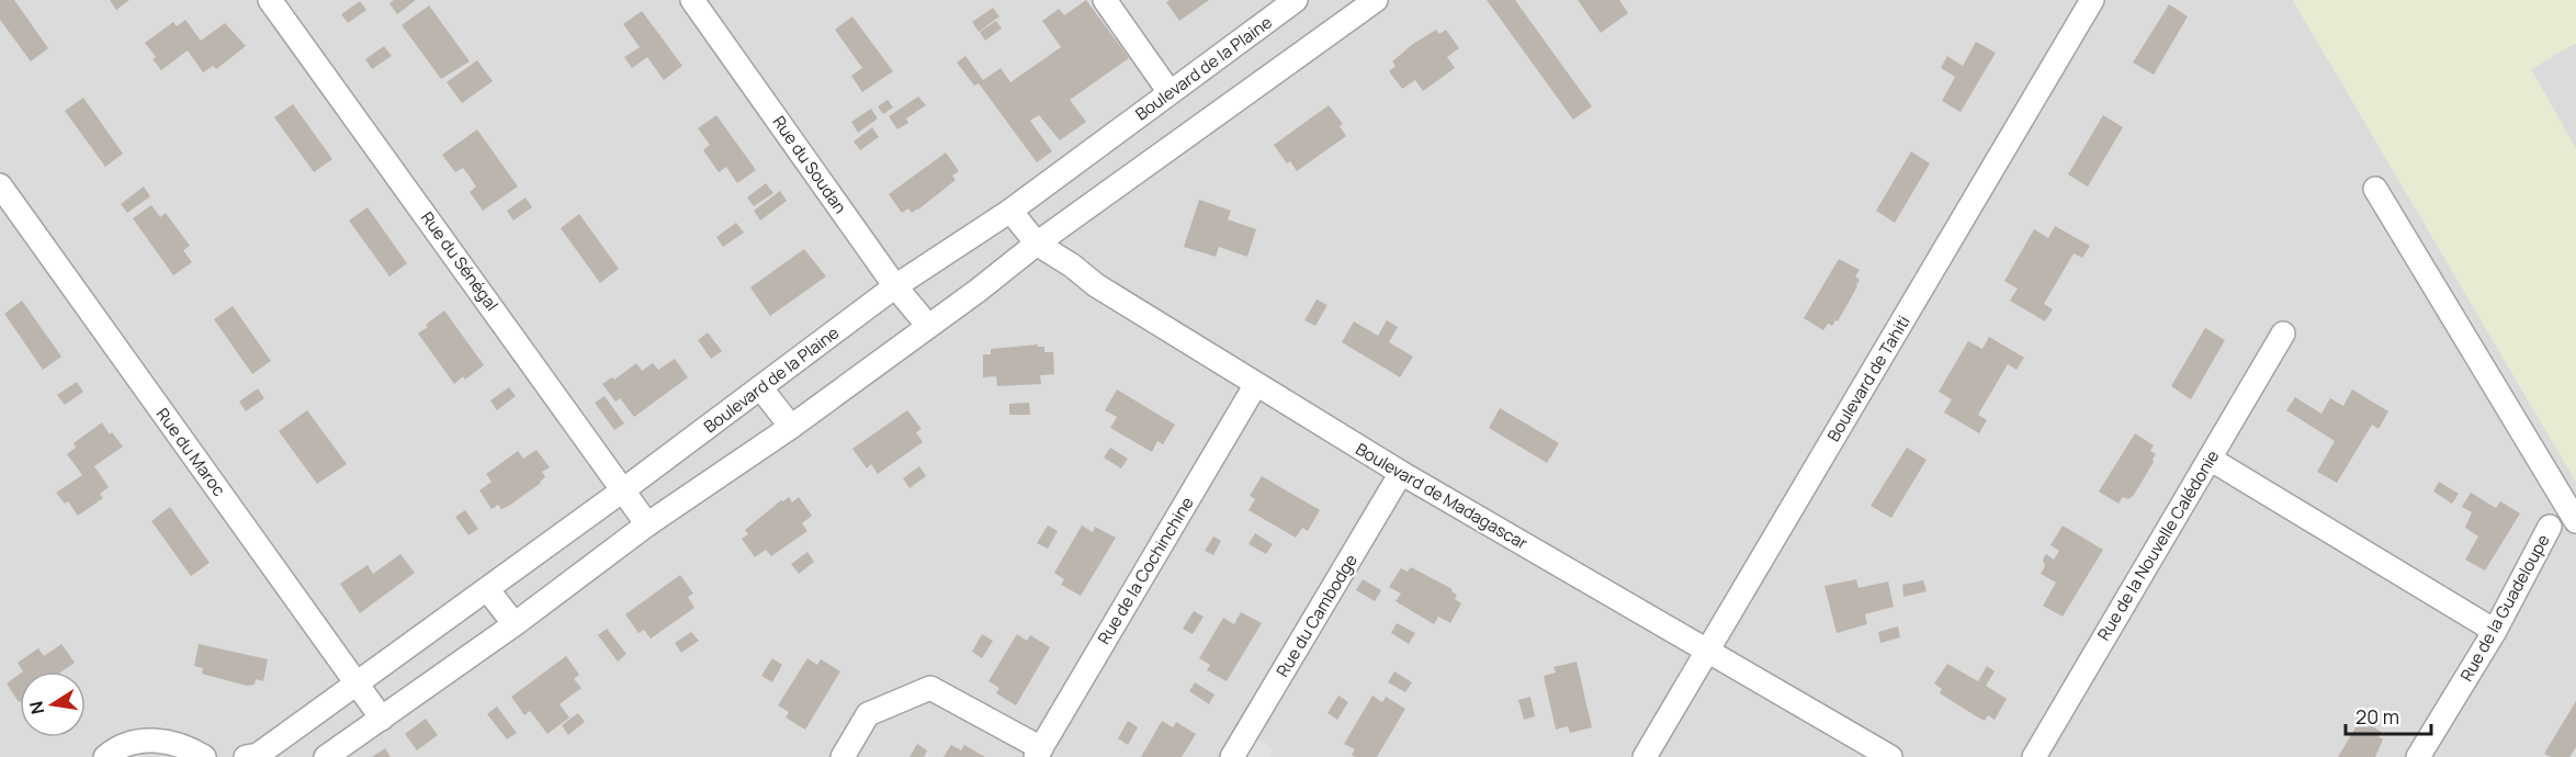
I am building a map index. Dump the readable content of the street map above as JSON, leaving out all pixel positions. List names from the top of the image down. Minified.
{"streets":{"street":["Boulevard de la Plaine","Rue du Soudan","Rue du Sénégal","Boulevard de Tahiti","Rue du Maroc","Boulevard de Madagascar","Rue de la Nouvelle Calédonie","Rue de la Cochinchine","Rue de la Guadeloupe","Rue du Cambodge"]},"crossings":[["Boulevard de la Plaine","Rue du Soudan"],["Boulevard de la Plaine","Rue du Sénégal"],["Boulevard de la Plaine","Rue du Maroc"],["Boulevard de la Plaine","Boulevard de Madagascar"],["Boulevard de Tahiti","Boulevard de Madagascar"],["Boulevard de Madagascar","Rue de la Cochinchine"],["Boulevard de Madagascar","Rue du Cambodge"]],"scale_bar":"20 m","north":"left"}
